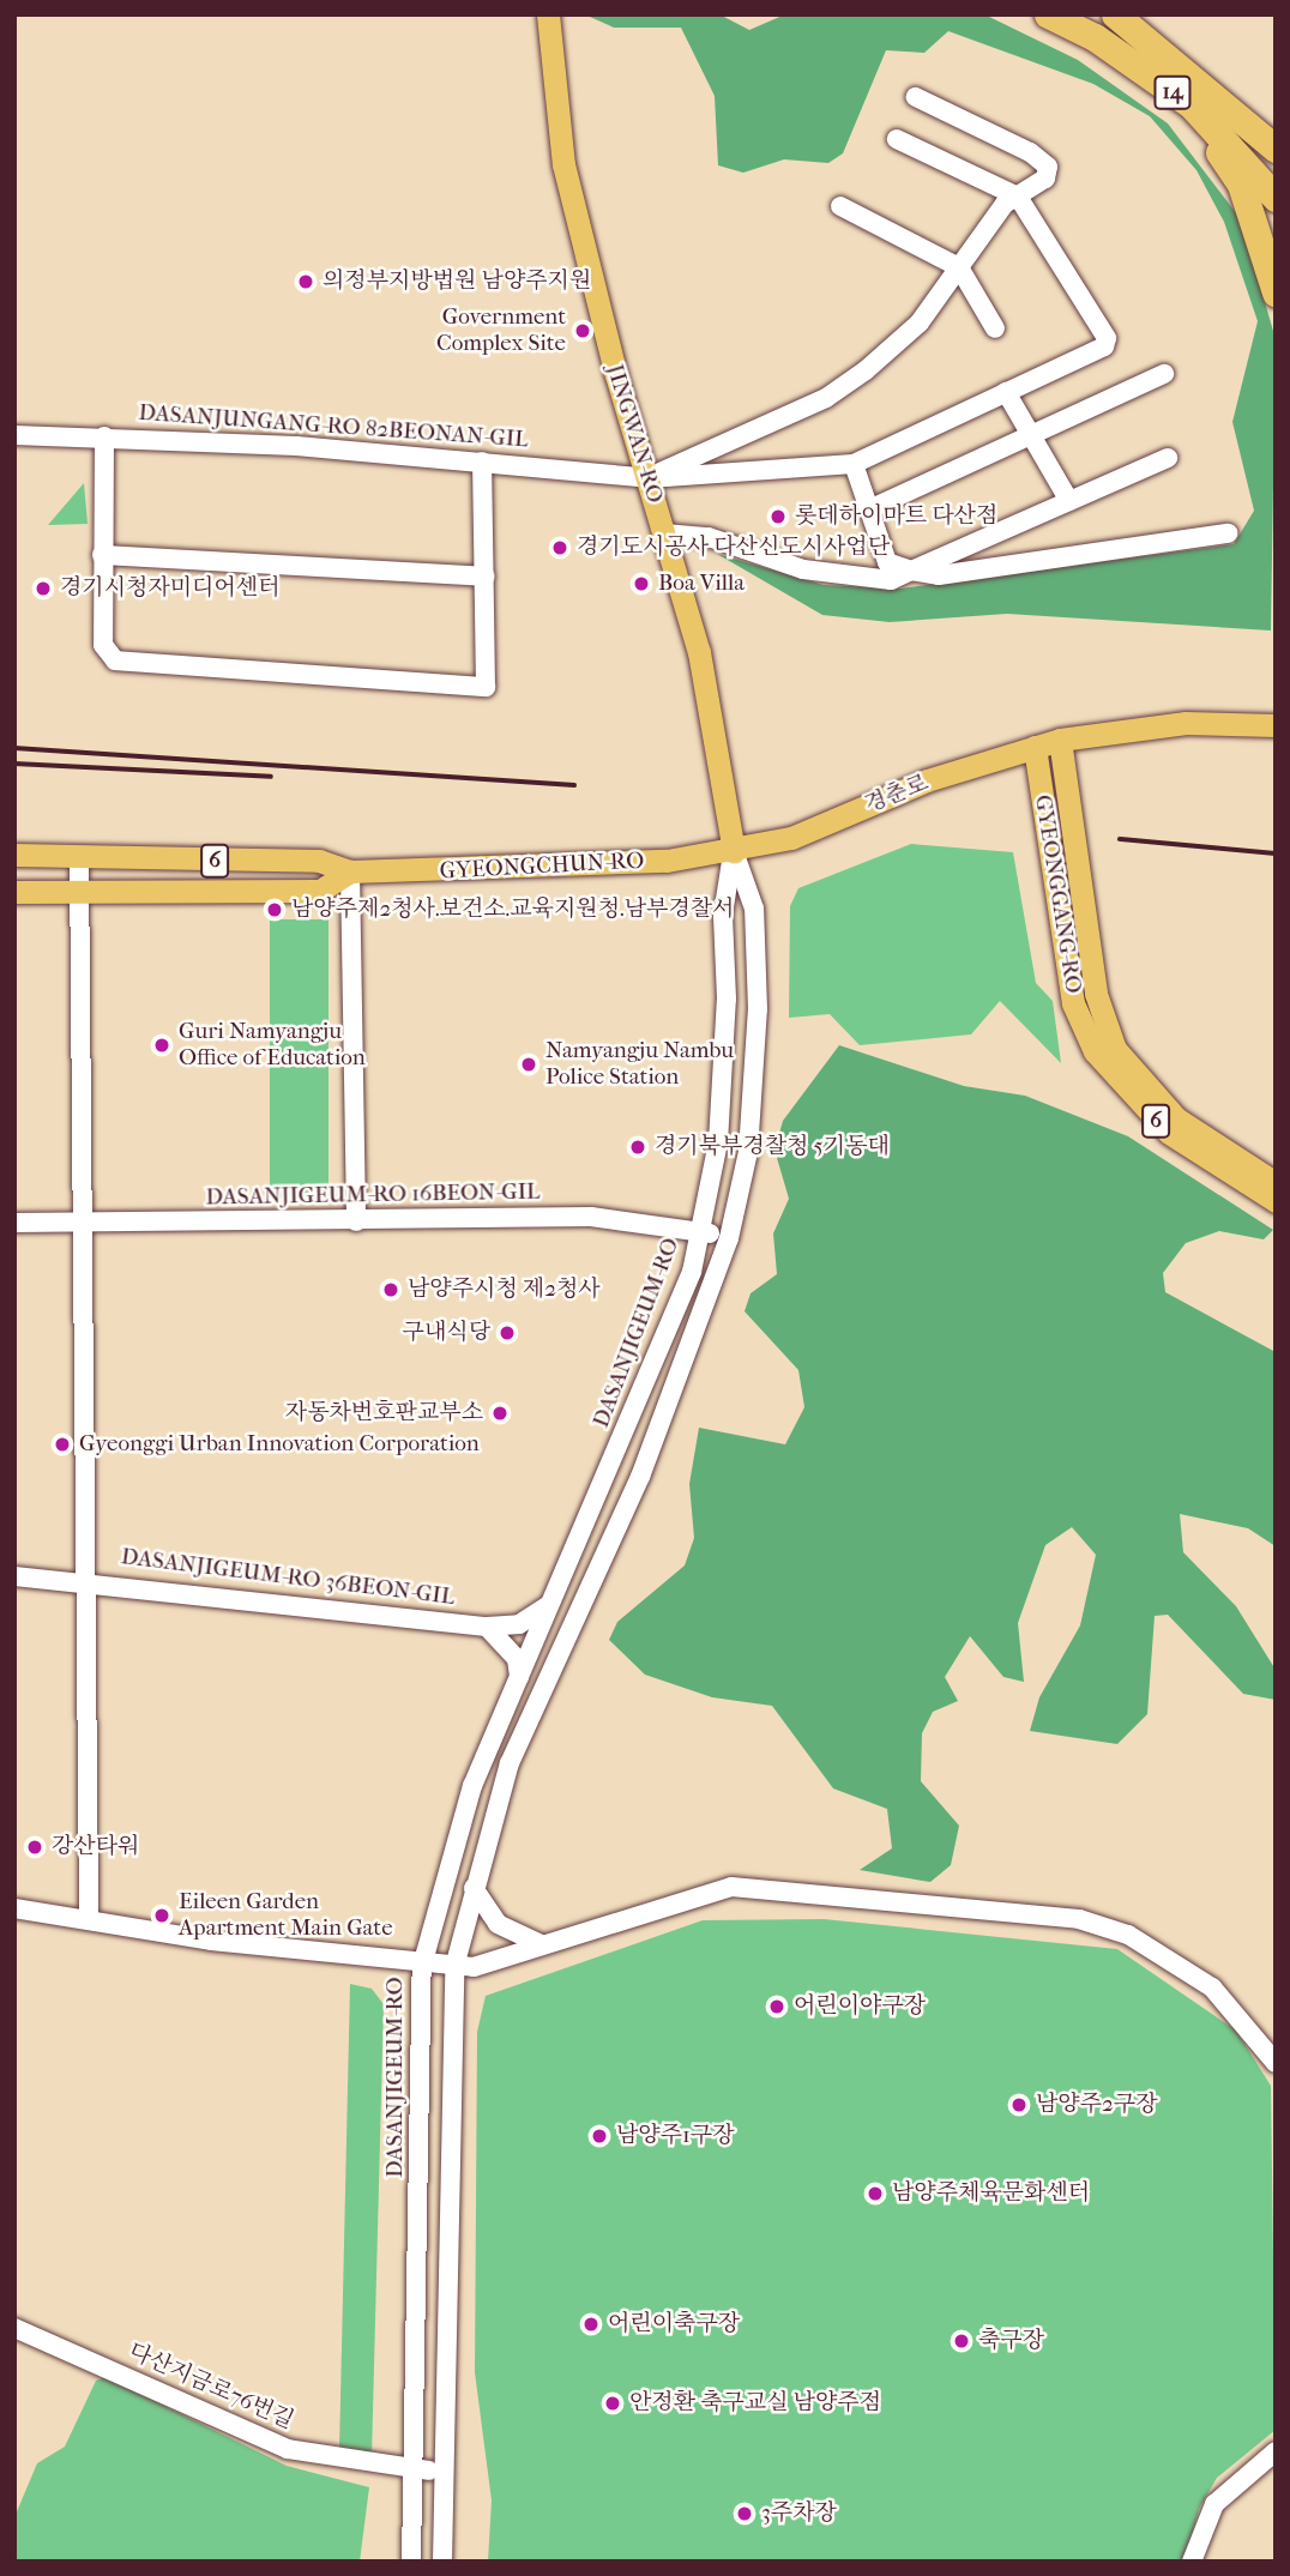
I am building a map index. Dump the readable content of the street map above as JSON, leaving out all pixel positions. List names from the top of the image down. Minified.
{"streets":{"highway":["14"],"main road":["JINGWAN-RO","경춘로","6","GYEONGCHUN-RO","GYEONGGANG-RO"],"street":["DASANJUNGANG-RO 82BEONAN-GIL","DASANJIGEUM-RO 16BEON-GIL","DASANJIGEUM-RO","DASANJIGEUM-RO 36BEON-GIL","다산지금로76번길"]},"crossings":[["DASANJUNGANG-RO 82BEONAN-GIL","JINGWAN-RO"],["JINGWAN-RO","경춘로"],["JINGWAN-RO","GYEONGCHUN-RO"],["JINGWAN-RO","DASANJIGEUM-RO"],["경춘로","GYEONGCHUN-RO"],["경춘로","GYEONGGANG-RO"],["경춘로","DASANJIGEUM-RO"],["GYEONGCHUN-RO","DASANJIGEUM-RO"],["DASANJIGEUM-RO 16BEON-GIL","DASANJIGEUM-RO"],["DASANJIGEUM-RO","DASANJIGEUM-RO 36BEON-GIL"],["DASANJIGEUM-RO","다산지금로76번길"]],"places":["의정부지방법원 남양주지원","Government Complex Site","롯데하이마트 다산점","경기도시공사 다산신도시사업단","Boa Villa","경기시청자미디어센터","남양주제2청사.보건소.교육지원청.남부경찰서","Guri Namyangju Office of Education","Namyangju Nambu Police Station","경기북부경찰청 5기동대","남양주시청 제2청사","구내식당","자동차번호판교부소","Gyeonggi Urban Innovation Corporation","강산타워","Eileen Garden Apartment Main Gate","어린이야구장","남양주2구장","남양주1구장","남양주체육문화센터","어린이축구장","축구장","안정환 축구교실 남양주점","3주차장"]}
